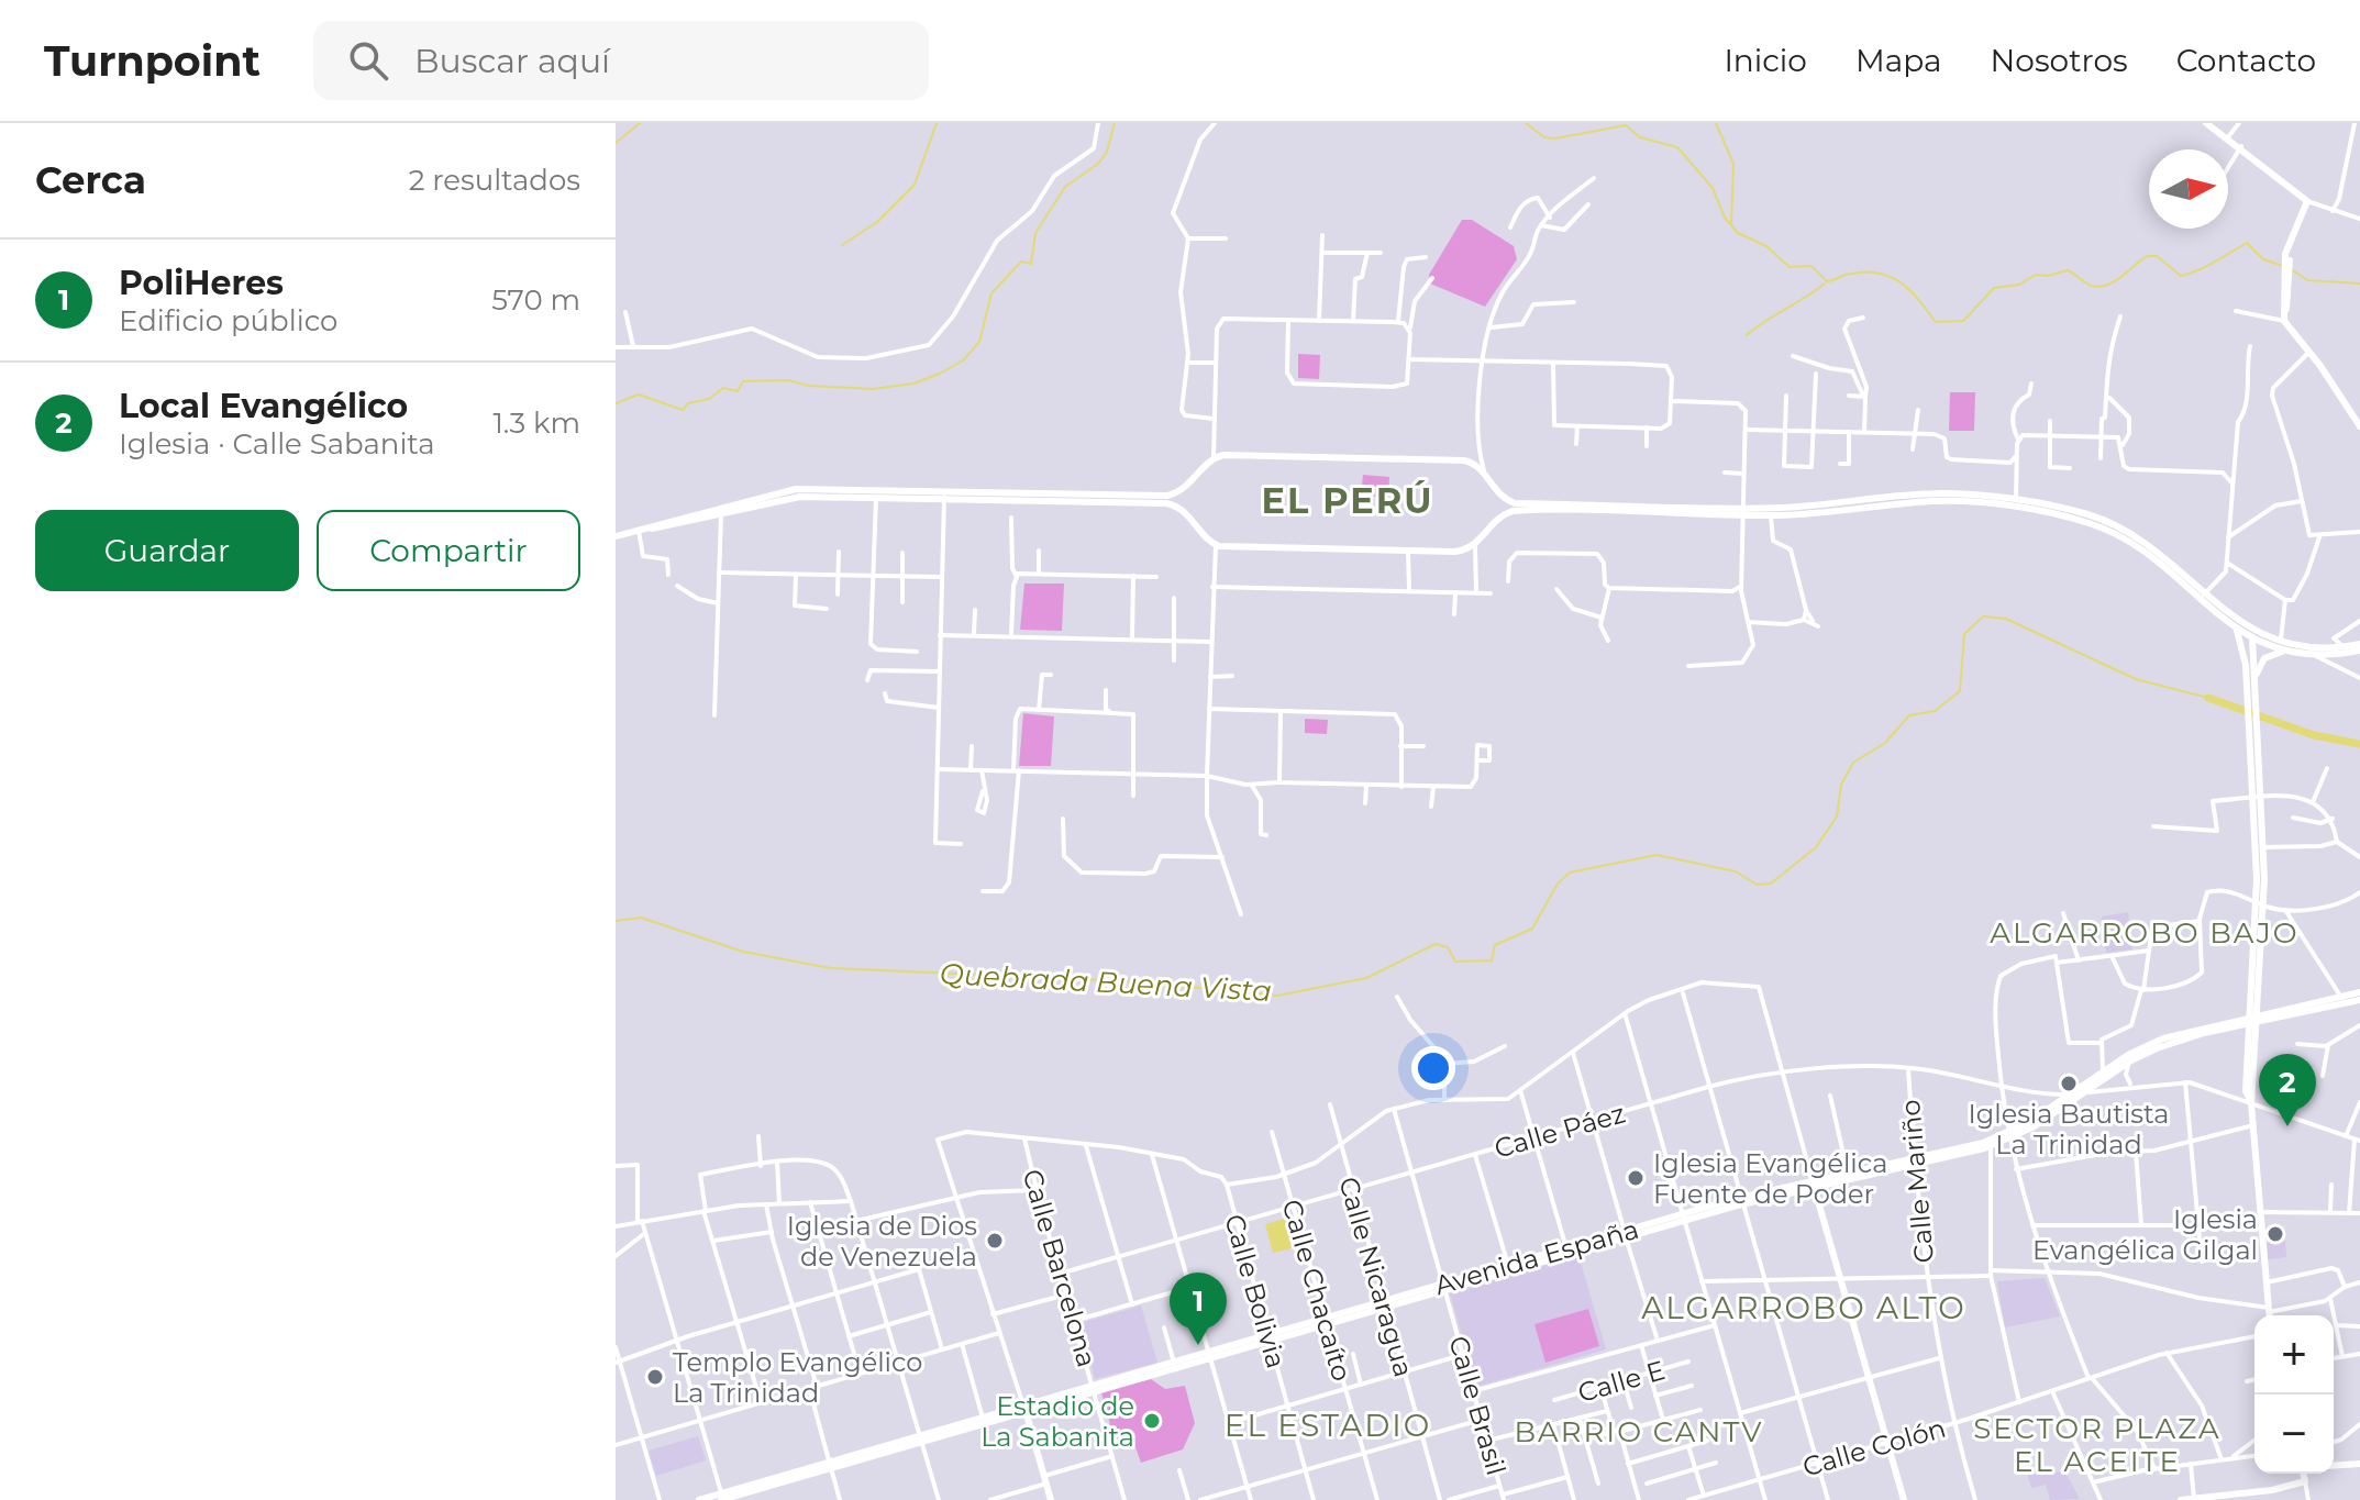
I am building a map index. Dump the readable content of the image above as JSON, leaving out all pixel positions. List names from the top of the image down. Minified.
{"streets":{"street":["Calle Páez","Calle Mariño","Avenida España","Calle Barcelona","Calle Nicaragua","Calle Chacaíto","Calle Bolivia","Calle E","Calle Brasil","Calle Colón"]},"crossings":[["Calle Páez","Calle Mariño"],["Calle Páez","Avenida España"],["Calle Páez","Calle Barcelona"],["Calle Páez","Calle Nicaragua"],["Calle Páez","Calle Chacaíto"],["Calle Páez","Calle Bolivia"],["Calle Páez","Calle Brasil"],["Calle Mariño","Avenida España"],["Calle Mariño","Calle Colón"],["Avenida España","Calle Barcelona"],["Avenida España","Calle Nicaragua"],["Avenida España","Calle Chacaíto"],["Avenida España","Calle Bolivia"],["Avenida España","Calle Brasil"]],"districts":["EL PERÚ","ALGARROBO BAJO","ALGARROBO ALTO","EL ESTADIO","SECTOR PLAZA EL ACEITE","BARRIO CANTV"],"water":["Quebrada Buena Vista"],"places":["Iglesia Bautista La Trinidad","Iglesia Evangélica Fuente de Poder","Iglesia Evangélica Gilgal","Iglesia de Dios de Venezuela","Templo Evangélico La Trinidad","Estadio de La Sabanita"],"north":"right","page":{"header":"Turnpoint","search":"Buscar aquí","nav":["Inicio","Mapa","Nosotros","Contacto"],"heading":["Cerca","2 resultados"],"list":[{"mark":"1","name":"PoliHeres","note":"Edificio público","value":"570 m"},{"mark":"2","name":"Local Evangélico","note":"Iglesia · Calle Sabanita","value":"1.3 km"}],"buttons":["Guardar","Compartir"],"pins":["2","1"],"map_buttons":["+","−"]}}
